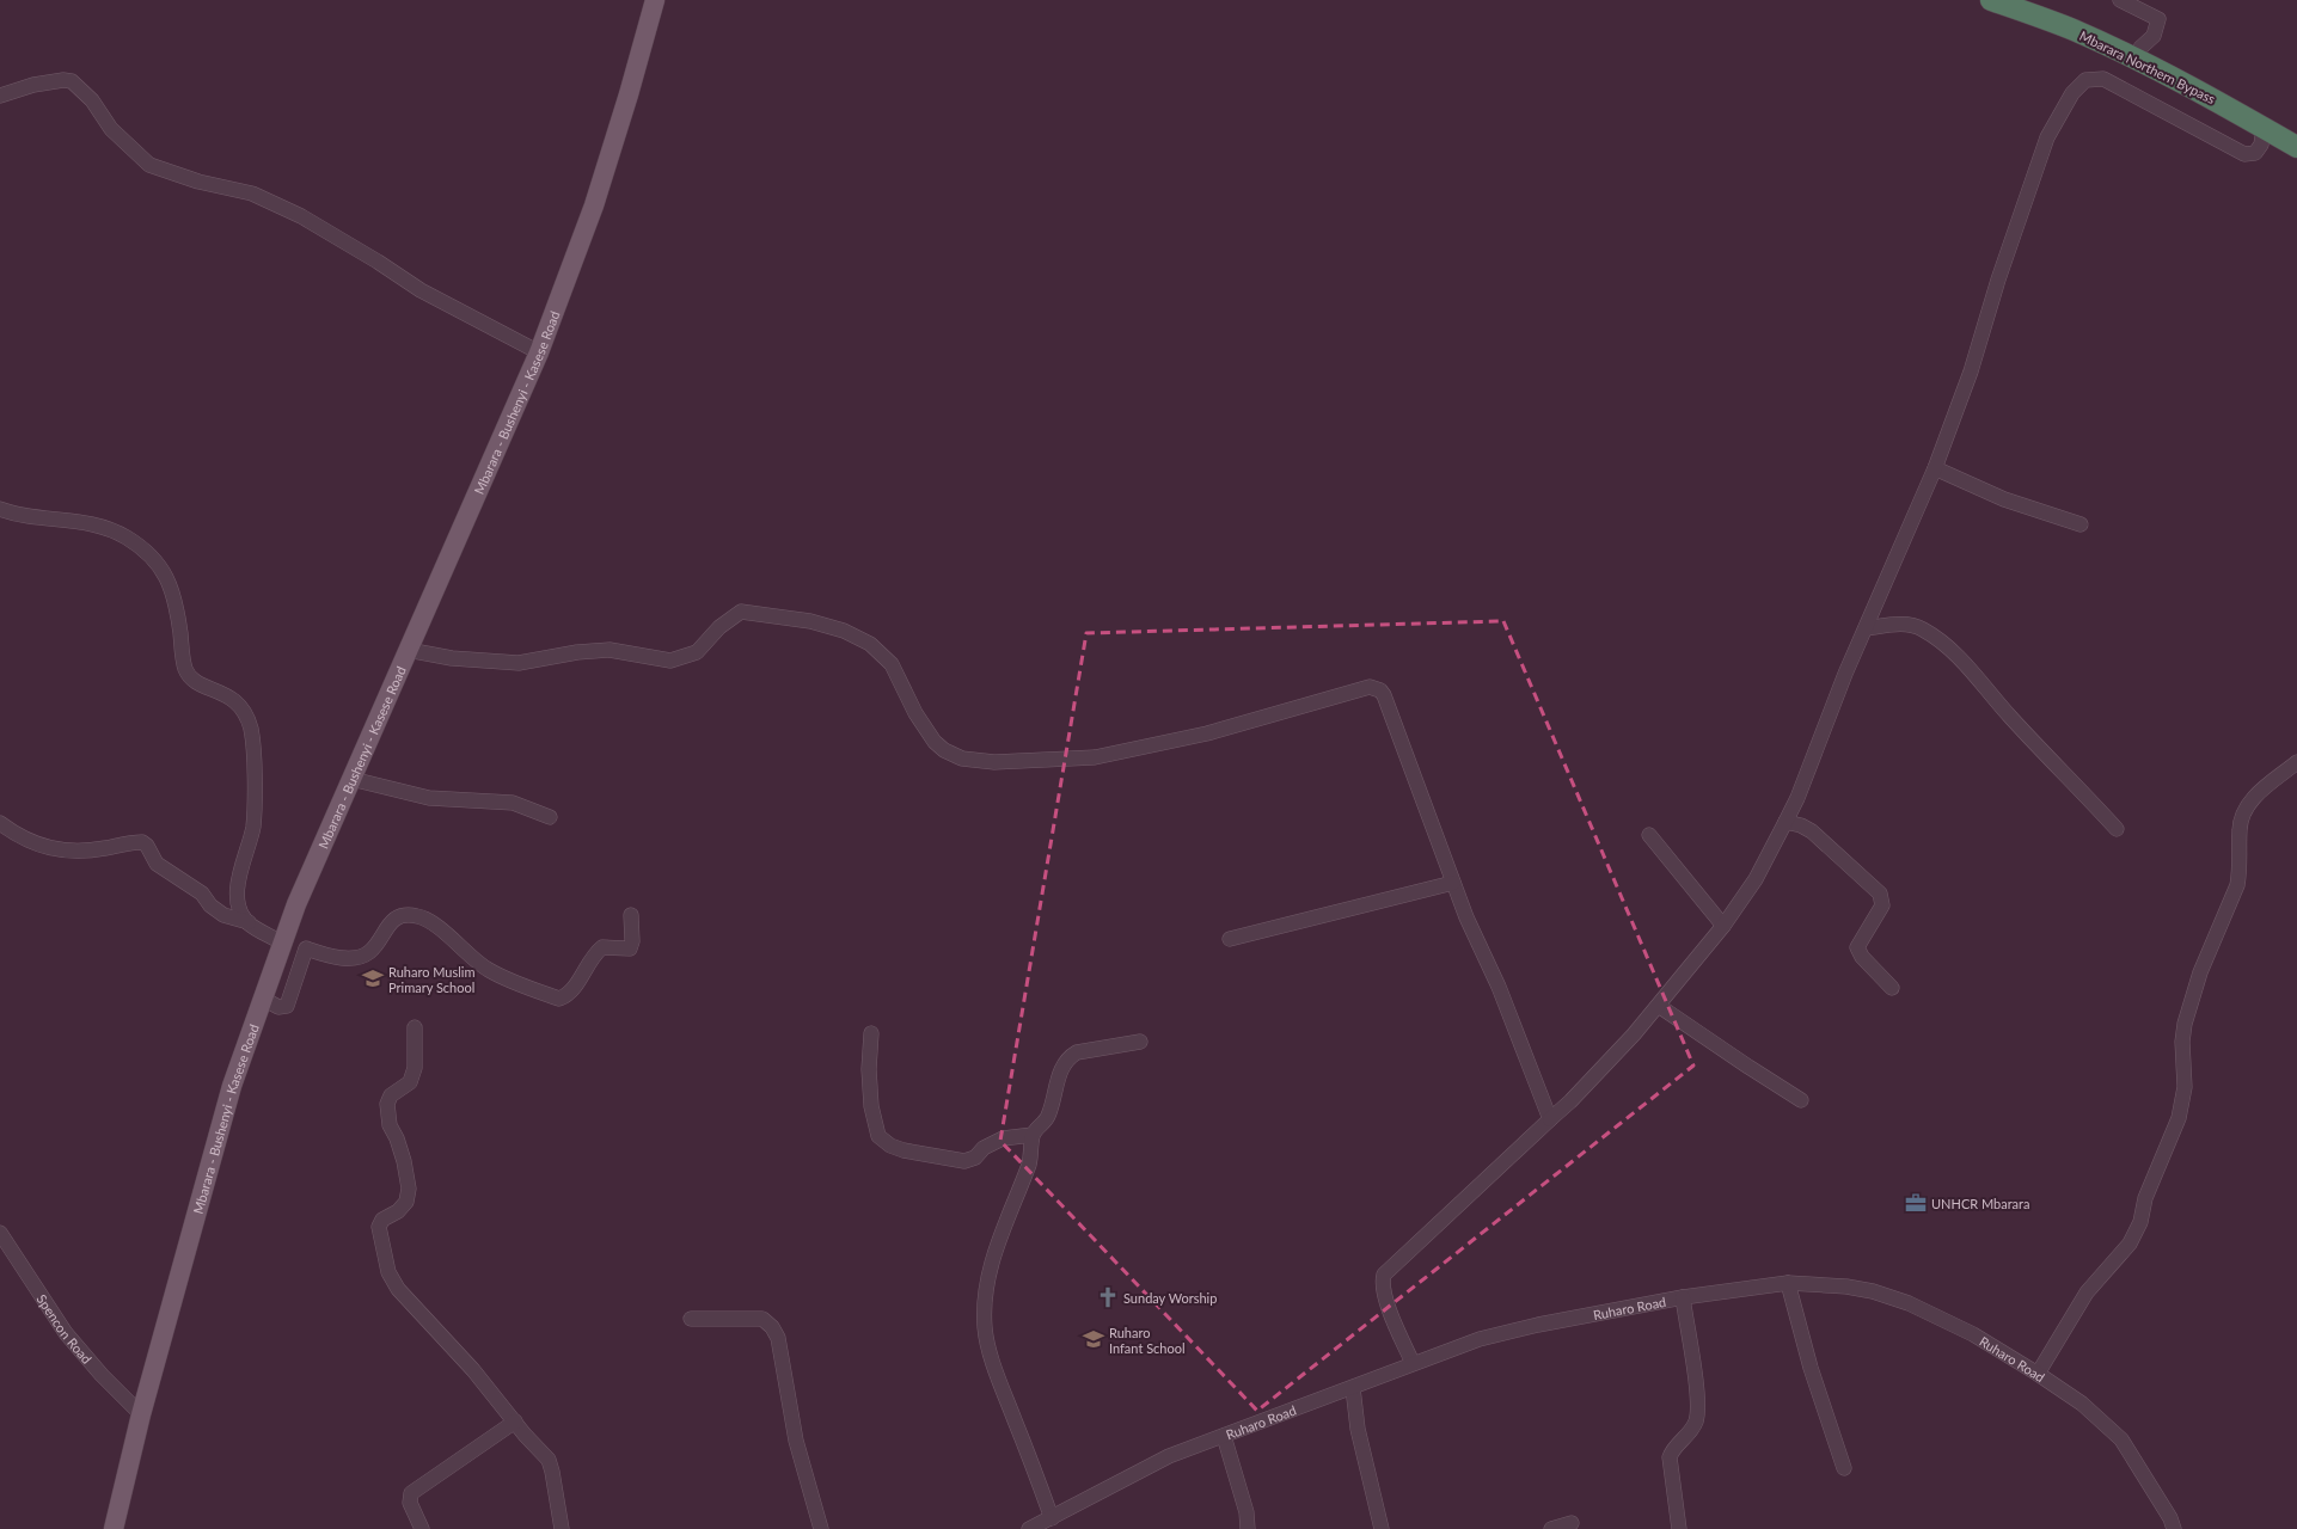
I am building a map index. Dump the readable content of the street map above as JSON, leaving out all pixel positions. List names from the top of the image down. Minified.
{"streets":{"highway":["Mbarara Northern Bypass"],"main road":["Mbarara - Bushenyi - Kasese Road"],"street":["Ruharo Road","Spencon Road"]},"crossings":[["Mbarara - Bushenyi - Kasese Road","Spencon Road"]],"places":{"school or university":["Ruharo Muslim Primary School","Ruharo Infant School"],"office":["UNHCR Mbarara"],"church":["Sunday Worship"]}}
